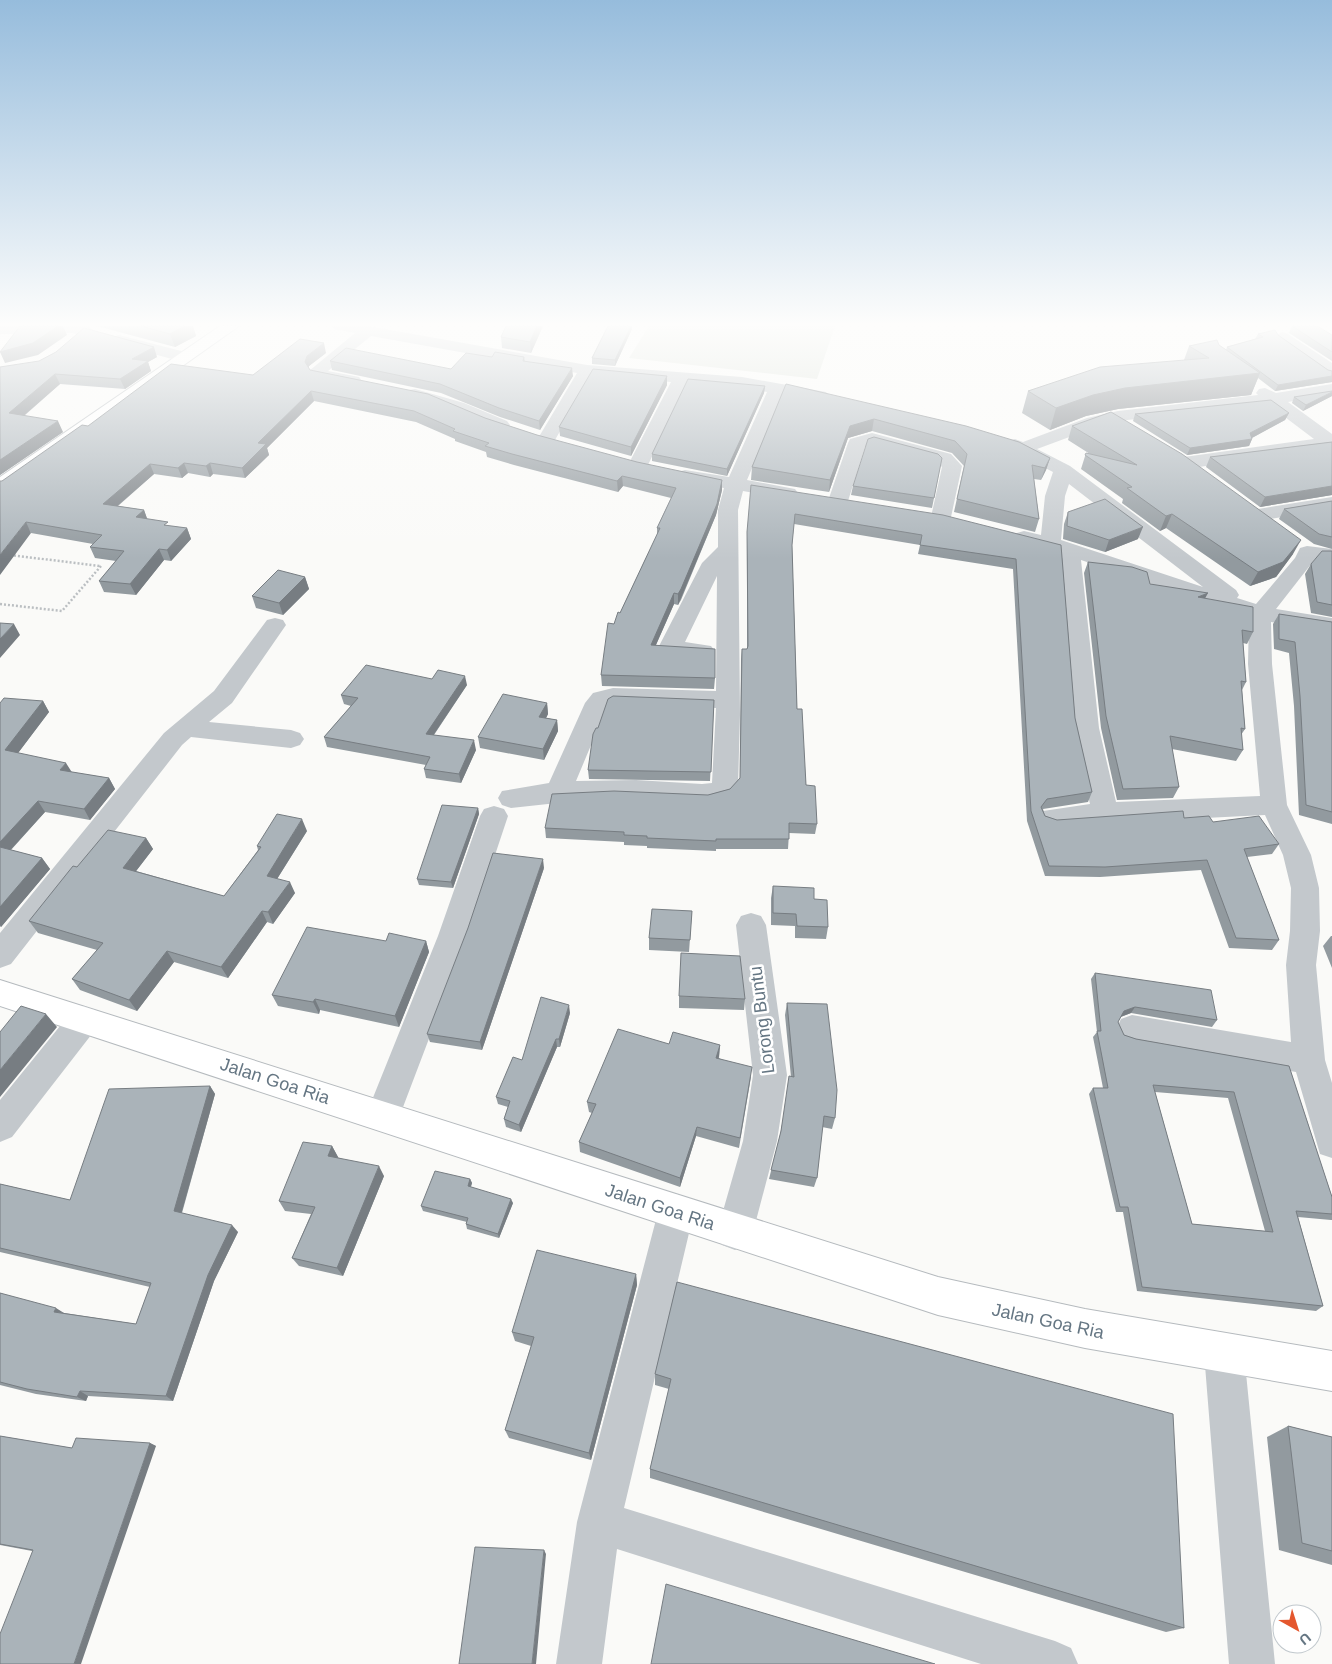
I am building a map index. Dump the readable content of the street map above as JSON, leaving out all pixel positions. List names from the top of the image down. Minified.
{"streets":{"main road":["Jalan Goa Ria"],"street":["Lorong Buntu"]},"crossings":[["Lorong Buntu","Jalan Goa Ria"]],"north":"bottom right"}
